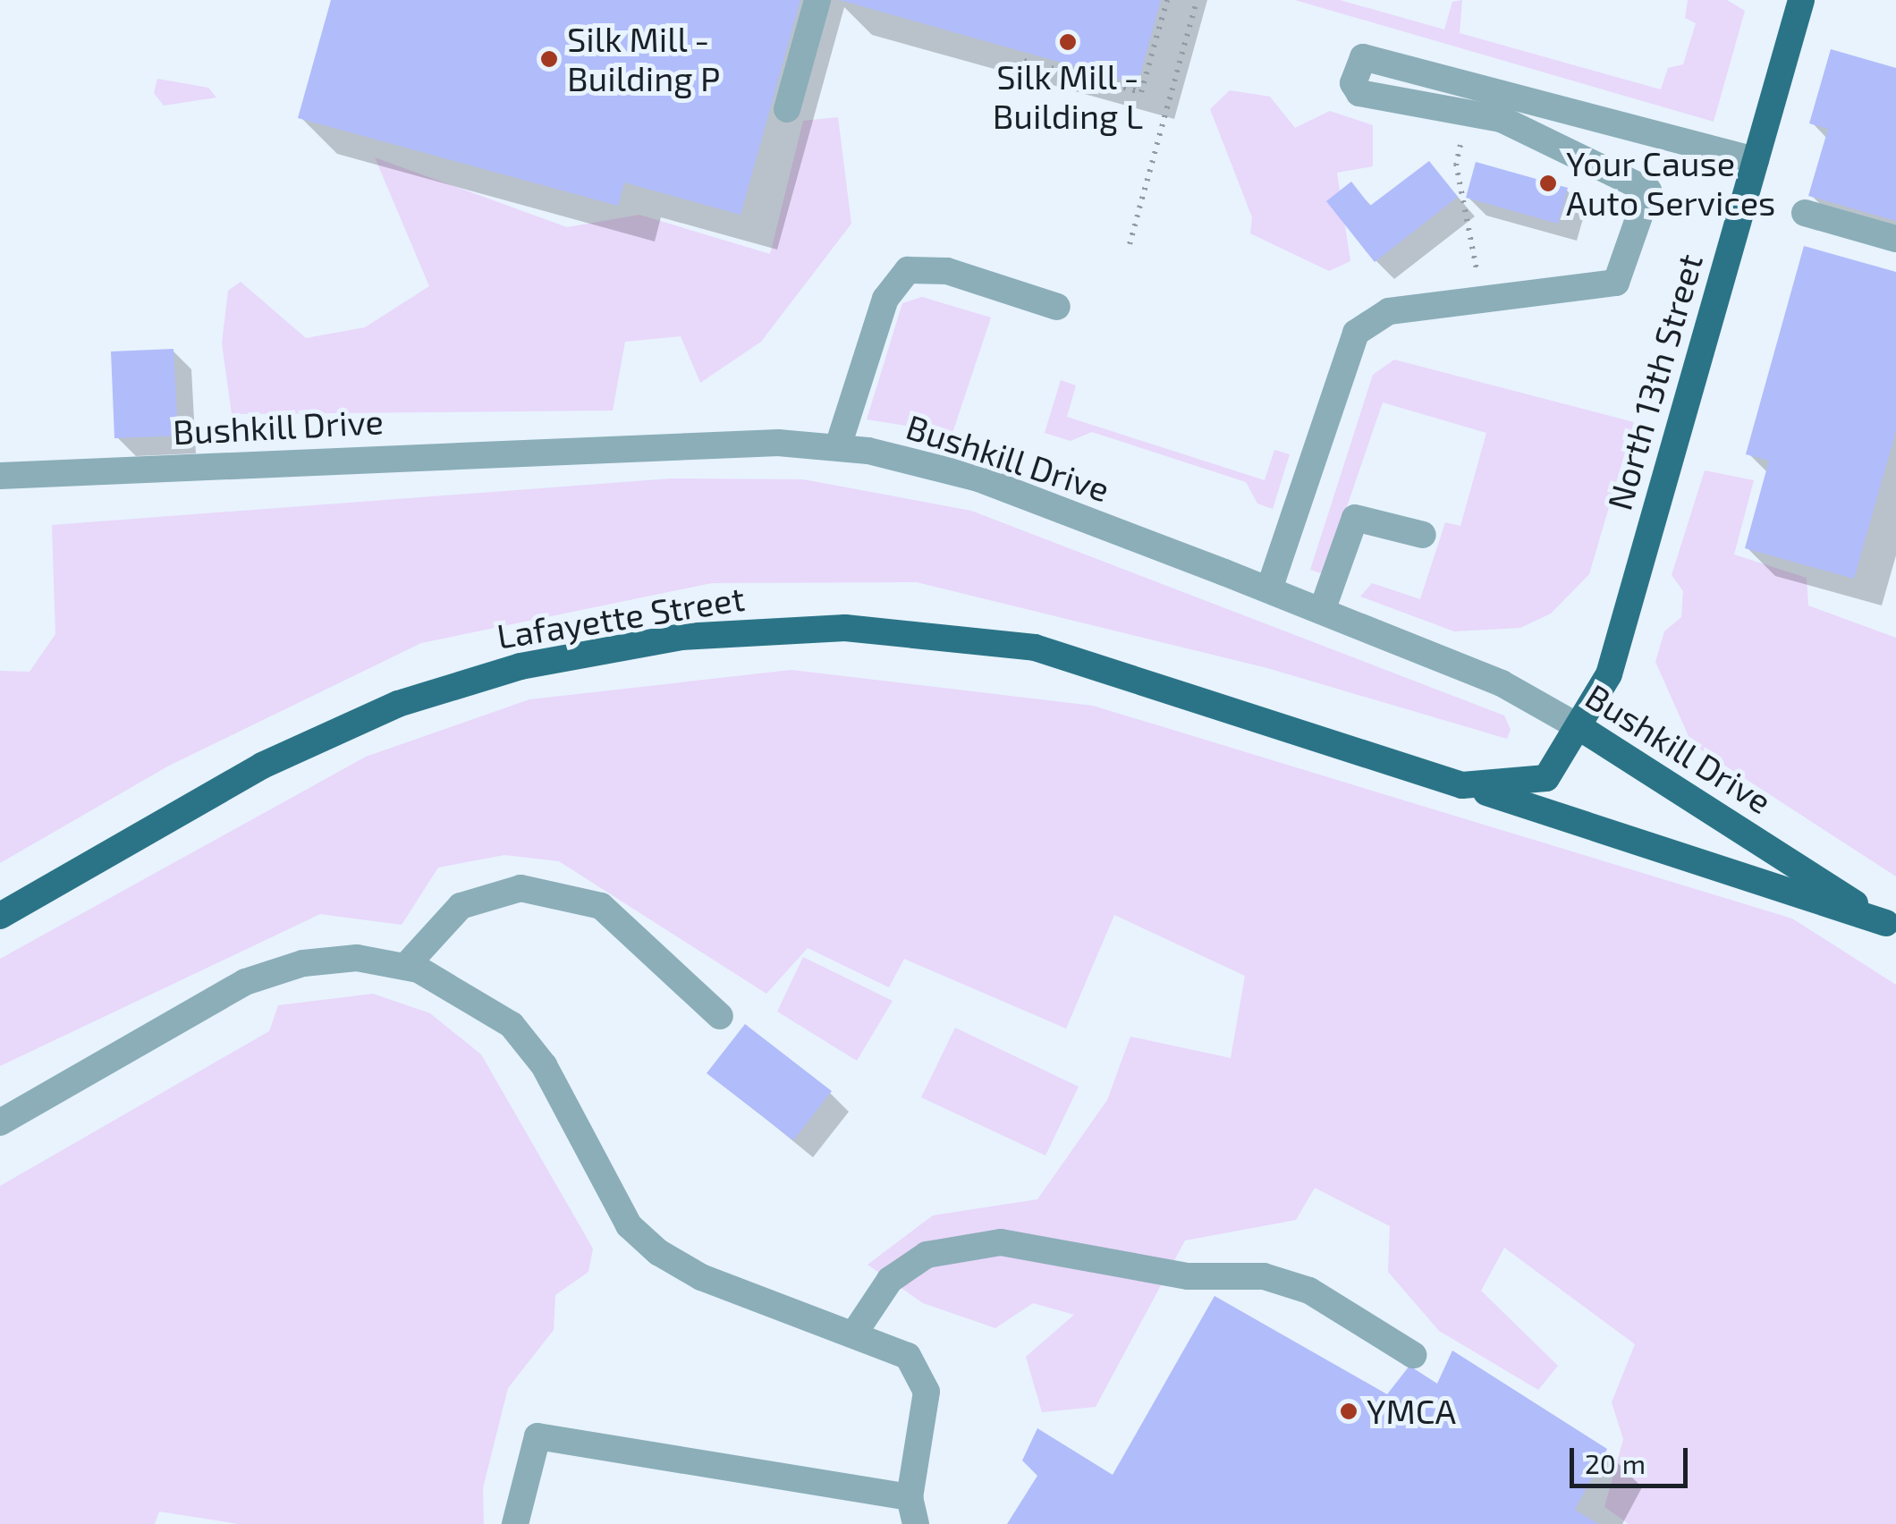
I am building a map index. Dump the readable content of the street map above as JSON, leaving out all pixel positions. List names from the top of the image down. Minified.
{"streets":{"main road":["North 13th Street","Bushkill Drive","Lafayette Street"]},"crossings":[["North 13th Street","Bushkill Drive"],["North 13th Street","Lafayette Street"],["Bushkill Drive","Lafayette Street"]],"places":["Silk Mill - Building L","Silk Mill - Building P","Your Cause Auto Services","YMCA"],"scale_bar":"20 m"}
